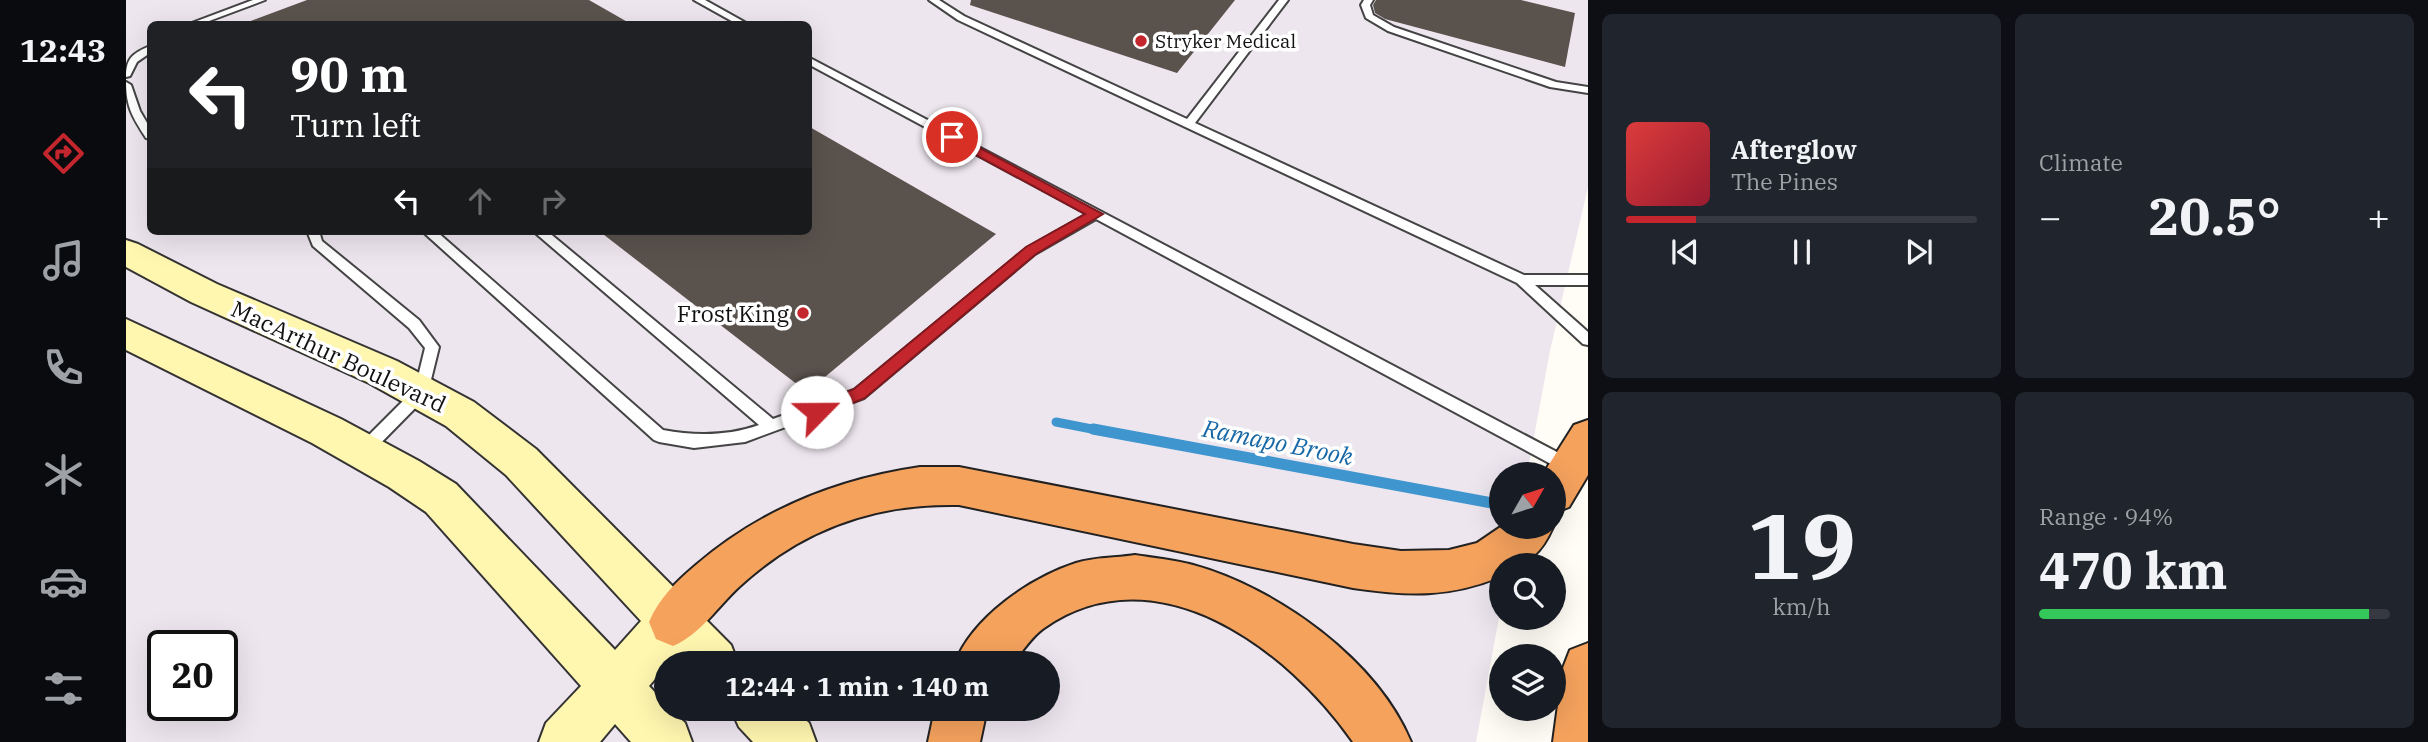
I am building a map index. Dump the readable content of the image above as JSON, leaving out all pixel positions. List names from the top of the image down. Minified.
{"streets":{"main road":["MacArthur Boulevard"]},"water":["Ramapo Brook"],"places":["Stryker Medical","Frost King"],"north":"top right","page":{"tabs":"12:43","tile":["Climate",["19","km/h"],["Range · 94%","470 km"]],"turn":["90 m","Turn left"],"song":["Afterglow","The Pines"],"heat":["−","20.5°","+"],"limit":"20","trip":"12:44 · 1 min · 140 m"}}
